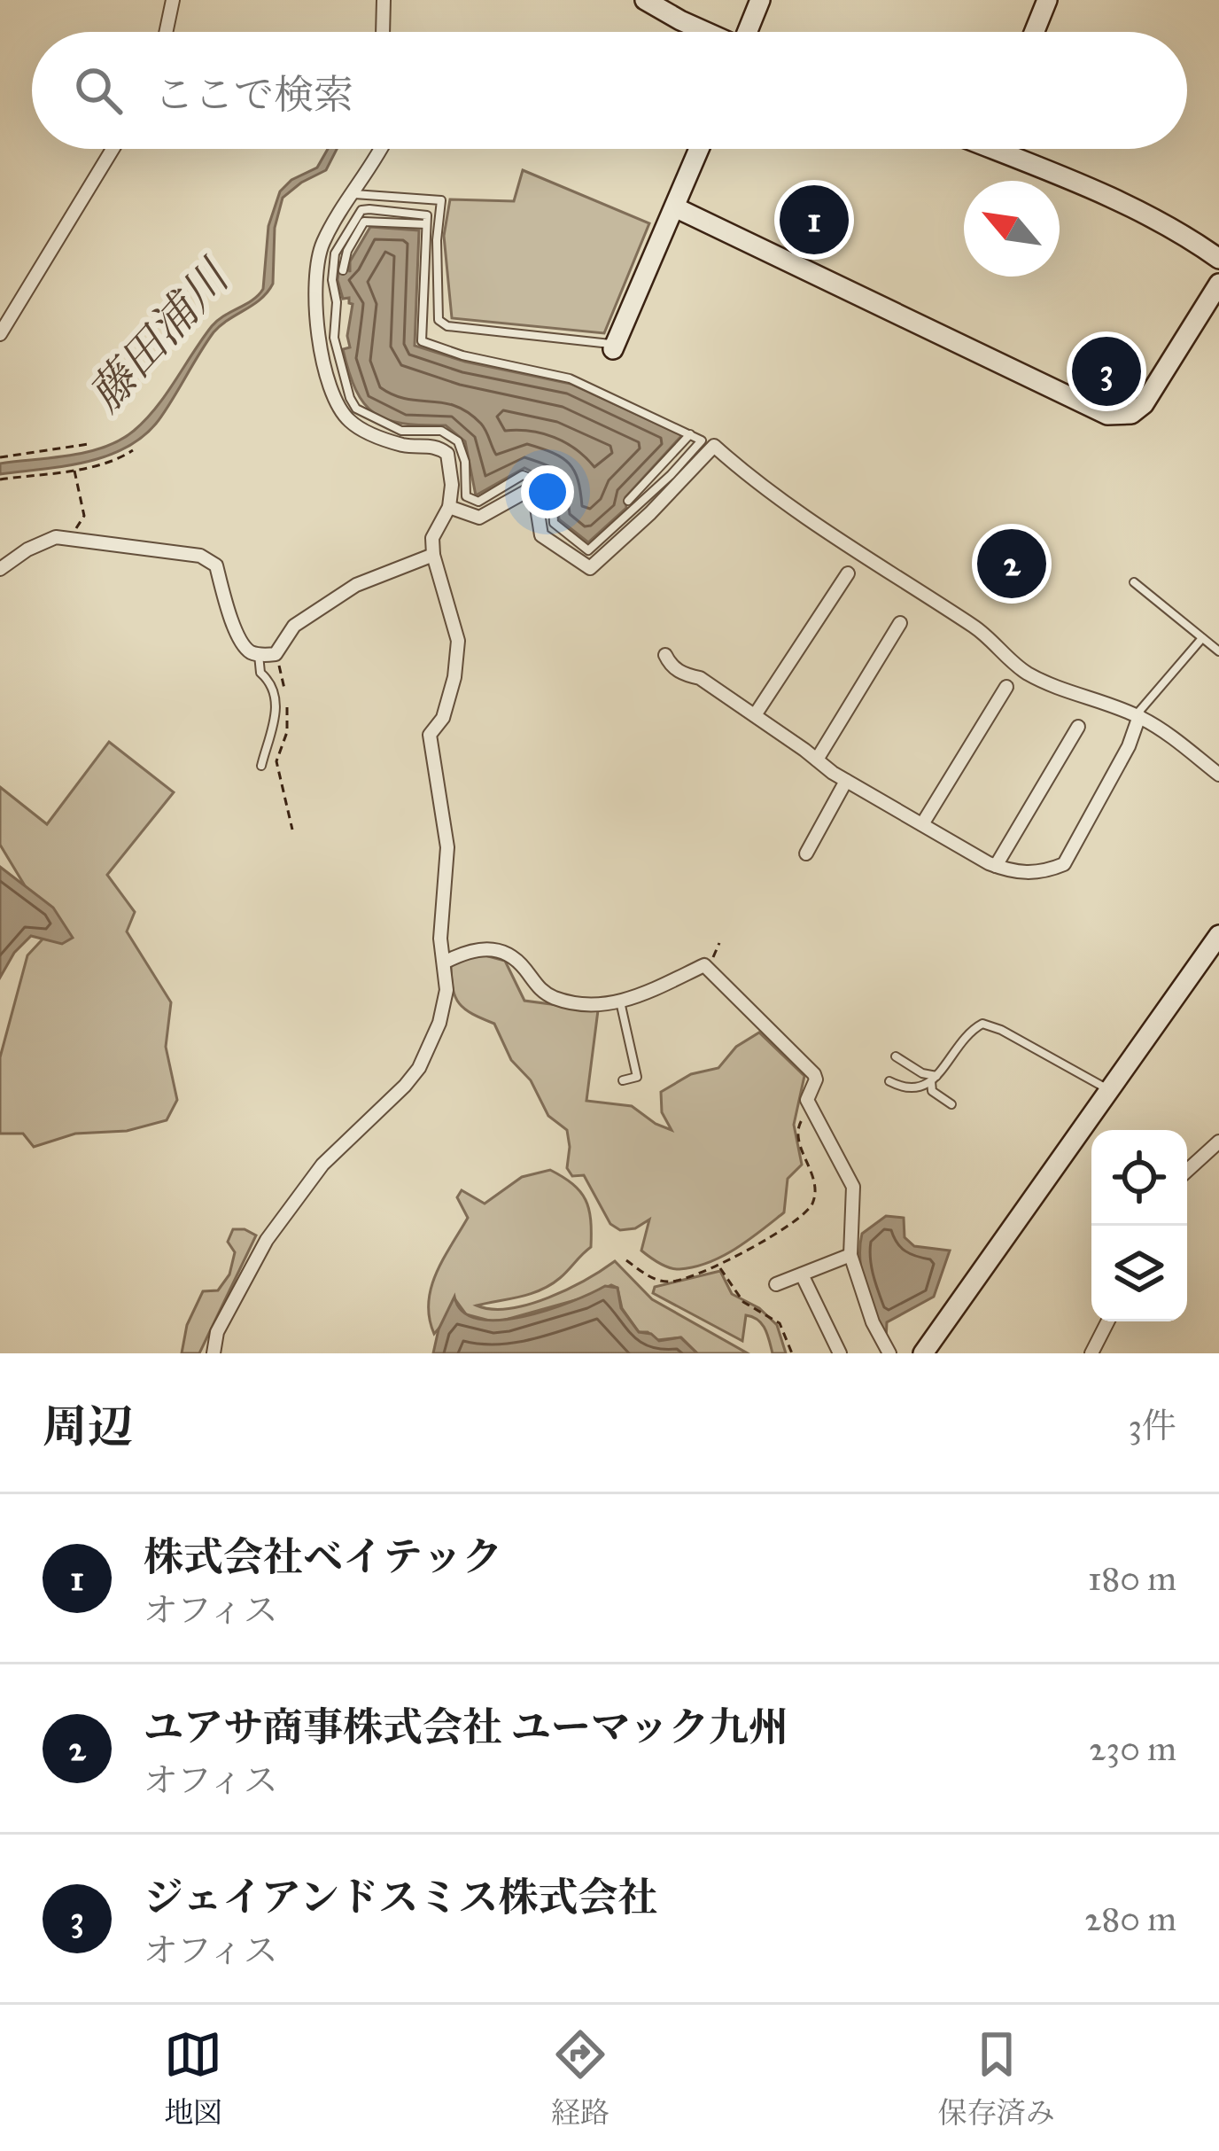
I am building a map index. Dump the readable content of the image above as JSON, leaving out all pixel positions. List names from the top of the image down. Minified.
{"water":["藤田浦川"],"north":"top left","page":{"search":"ここで検索","pins":["1","3","2"],"heading":["周辺","3件"],"list":[{"mark":"1","name":"株式会社ベイテック","note":"オフィス","value":"180 m"},{"mark":"2","name":"ユアサ商事株式会社 ユーマック九州","note":"オフィス","value":"230 m"},{"mark":"3","name":"ジェイアンドスミス株式会社","note":"オフィス","value":"280 m"}],"nav":["地図","経路","保存済み"]}}
